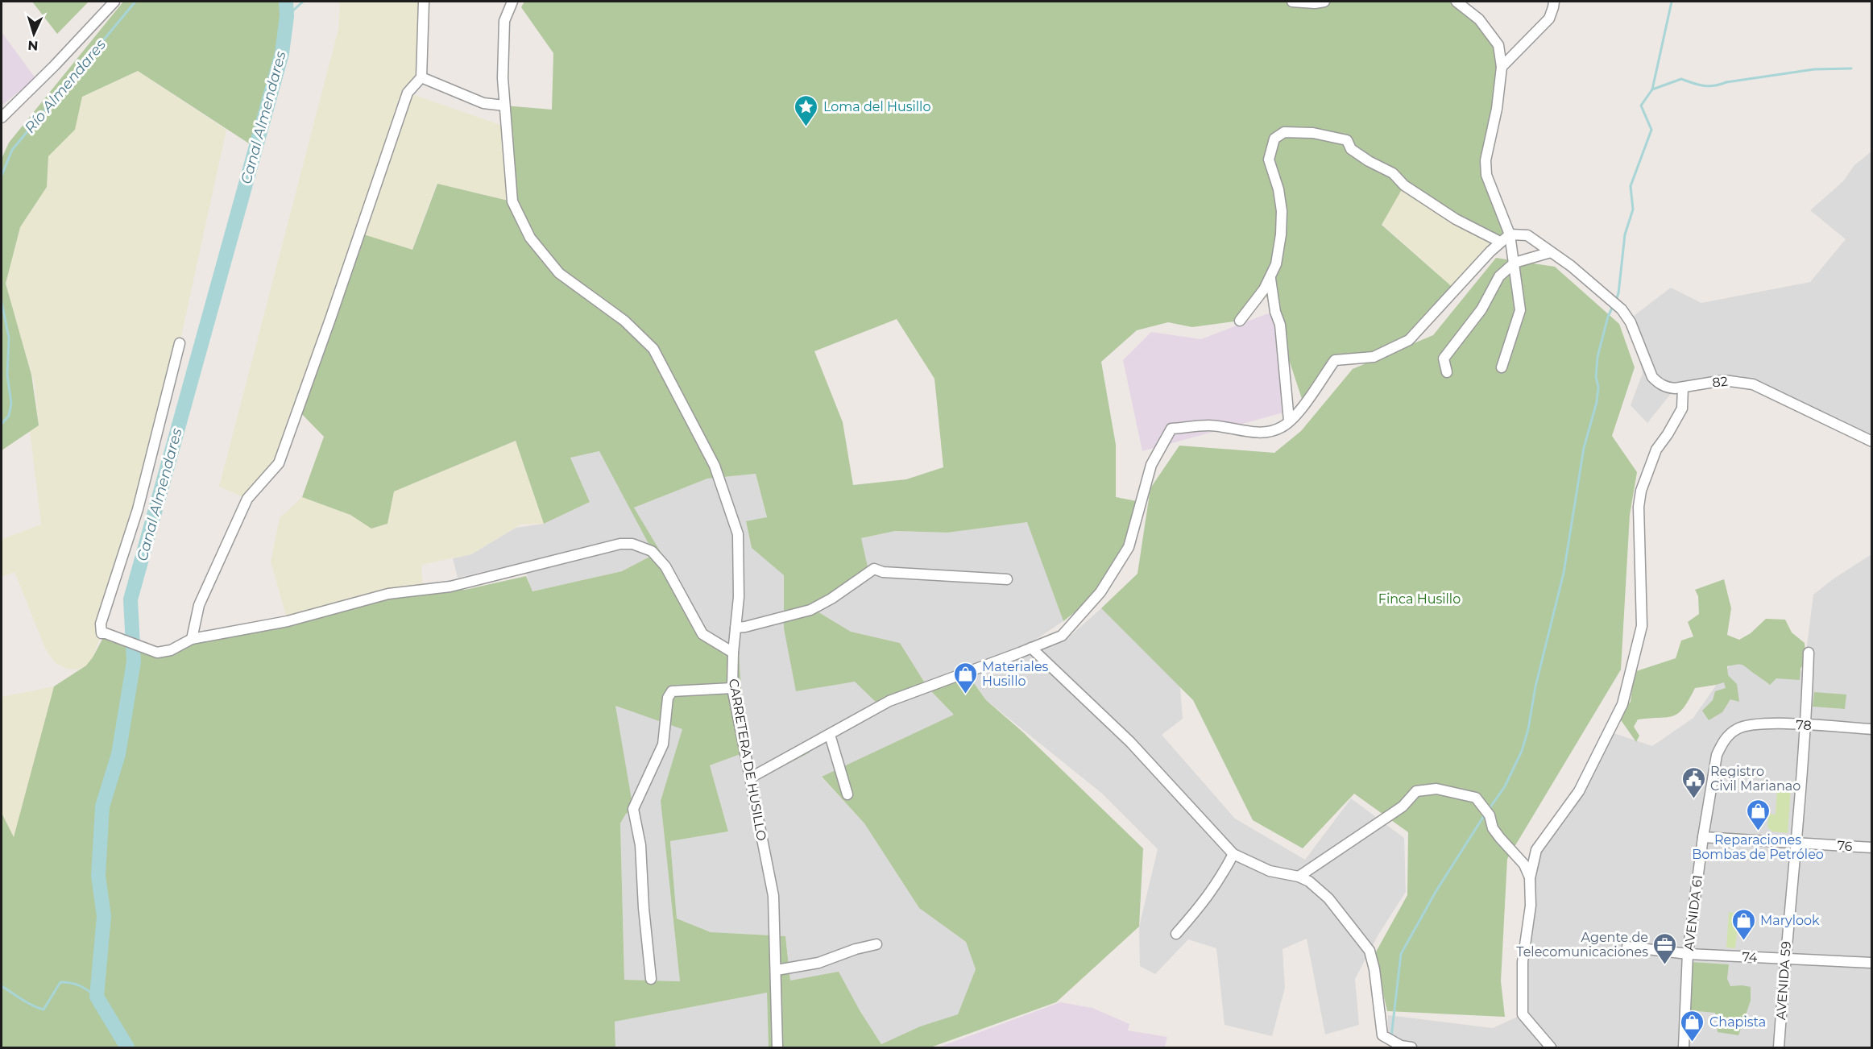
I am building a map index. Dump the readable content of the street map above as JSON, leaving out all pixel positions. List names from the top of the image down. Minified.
{"streets":{"street":["82","78","CARRETERA DE HUSILLO","76","AVENIDA 61","74","AVENIDA 59"]},"crossings":[["78","AVENIDA 61"],["78","AVENIDA 59"],["76","AVENIDA 61"],["76","AVENIDA 59"],["AVENIDA 61","74"],["74","AVENIDA 59"]],"water":["Río Almendares","Canal Almendares"],"parks":["Finca Husillo"],"places":{"place":["Loma del Husillo"],"shop":["Materiales Husillo","Reparaciones Bombas de Petróleo","Marylook","Chapista"],"public building":["Registro Civil Marianao"],"office":["Agente de Telecomunicaciones"]},"north":"bottom"}
